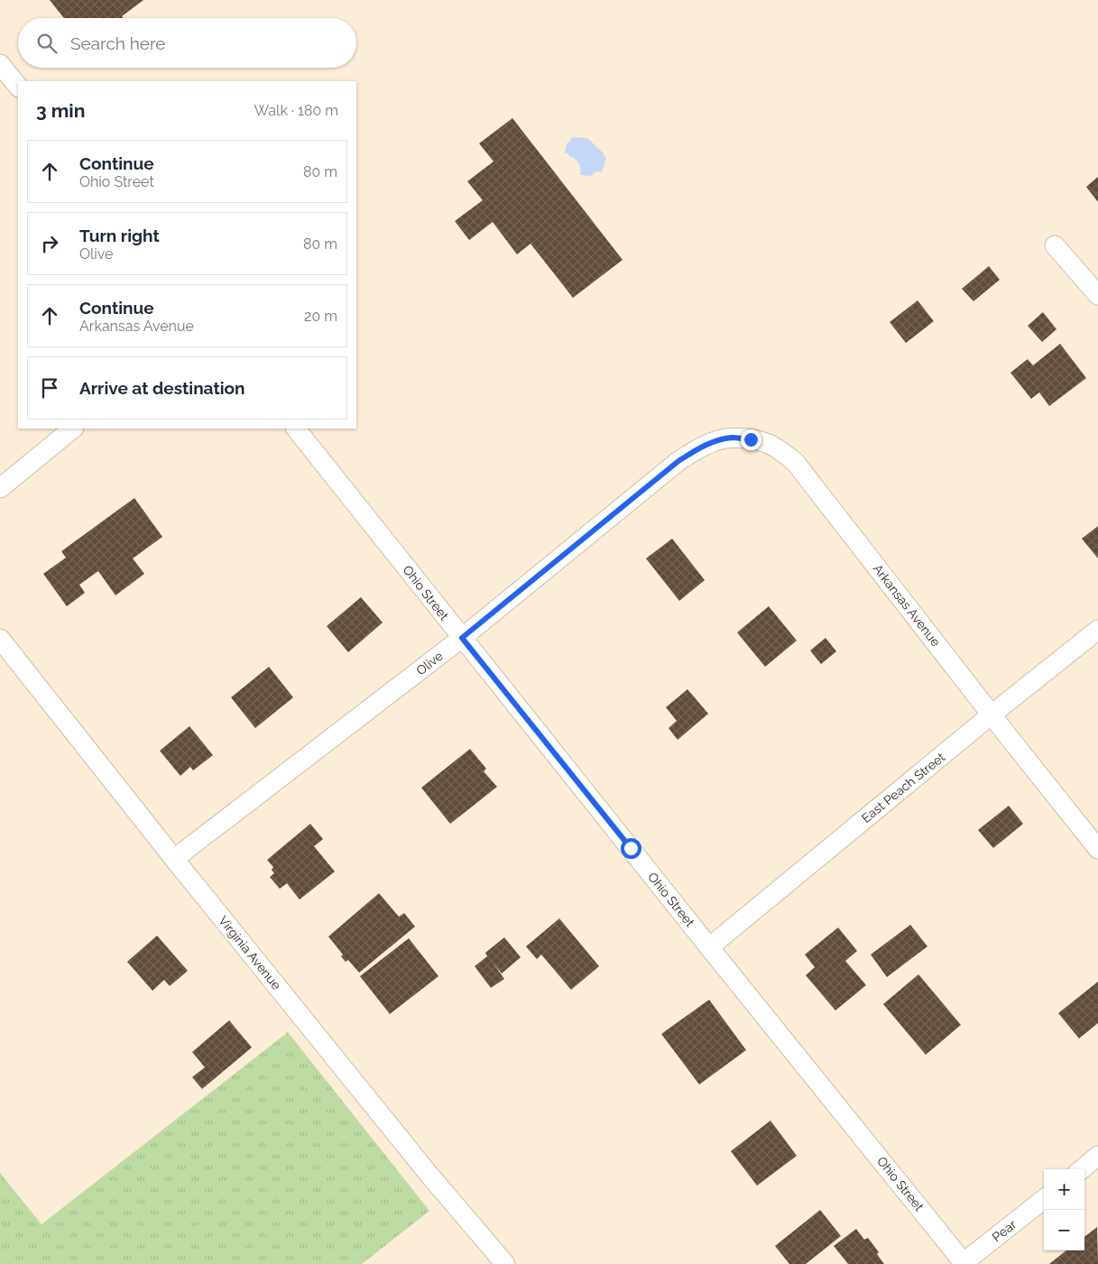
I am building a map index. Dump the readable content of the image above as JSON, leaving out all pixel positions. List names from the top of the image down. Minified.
{"streets":{"street":["Ohio Street","Arkansas Avenue","Olive","East Peach Street","Virginia Avenue","Pear"]},"crossings":[["Ohio Street","Olive"],["Ohio Street","East Peach Street"],["Ohio Street","Pear"],["Arkansas Avenue","Olive"],["Arkansas Avenue","East Peach Street"],["Olive","Virginia Avenue"]],"page":{"search":"Search here","heading":["3 min","Walk · 180 m"],"list":[["Continue","Ohio Street","80 m"],["Turn right","Olive","80 m"],["Continue","Arkansas Avenue","20 m"],"Arrive at destination"],"map_buttons":["+","−"]}}
